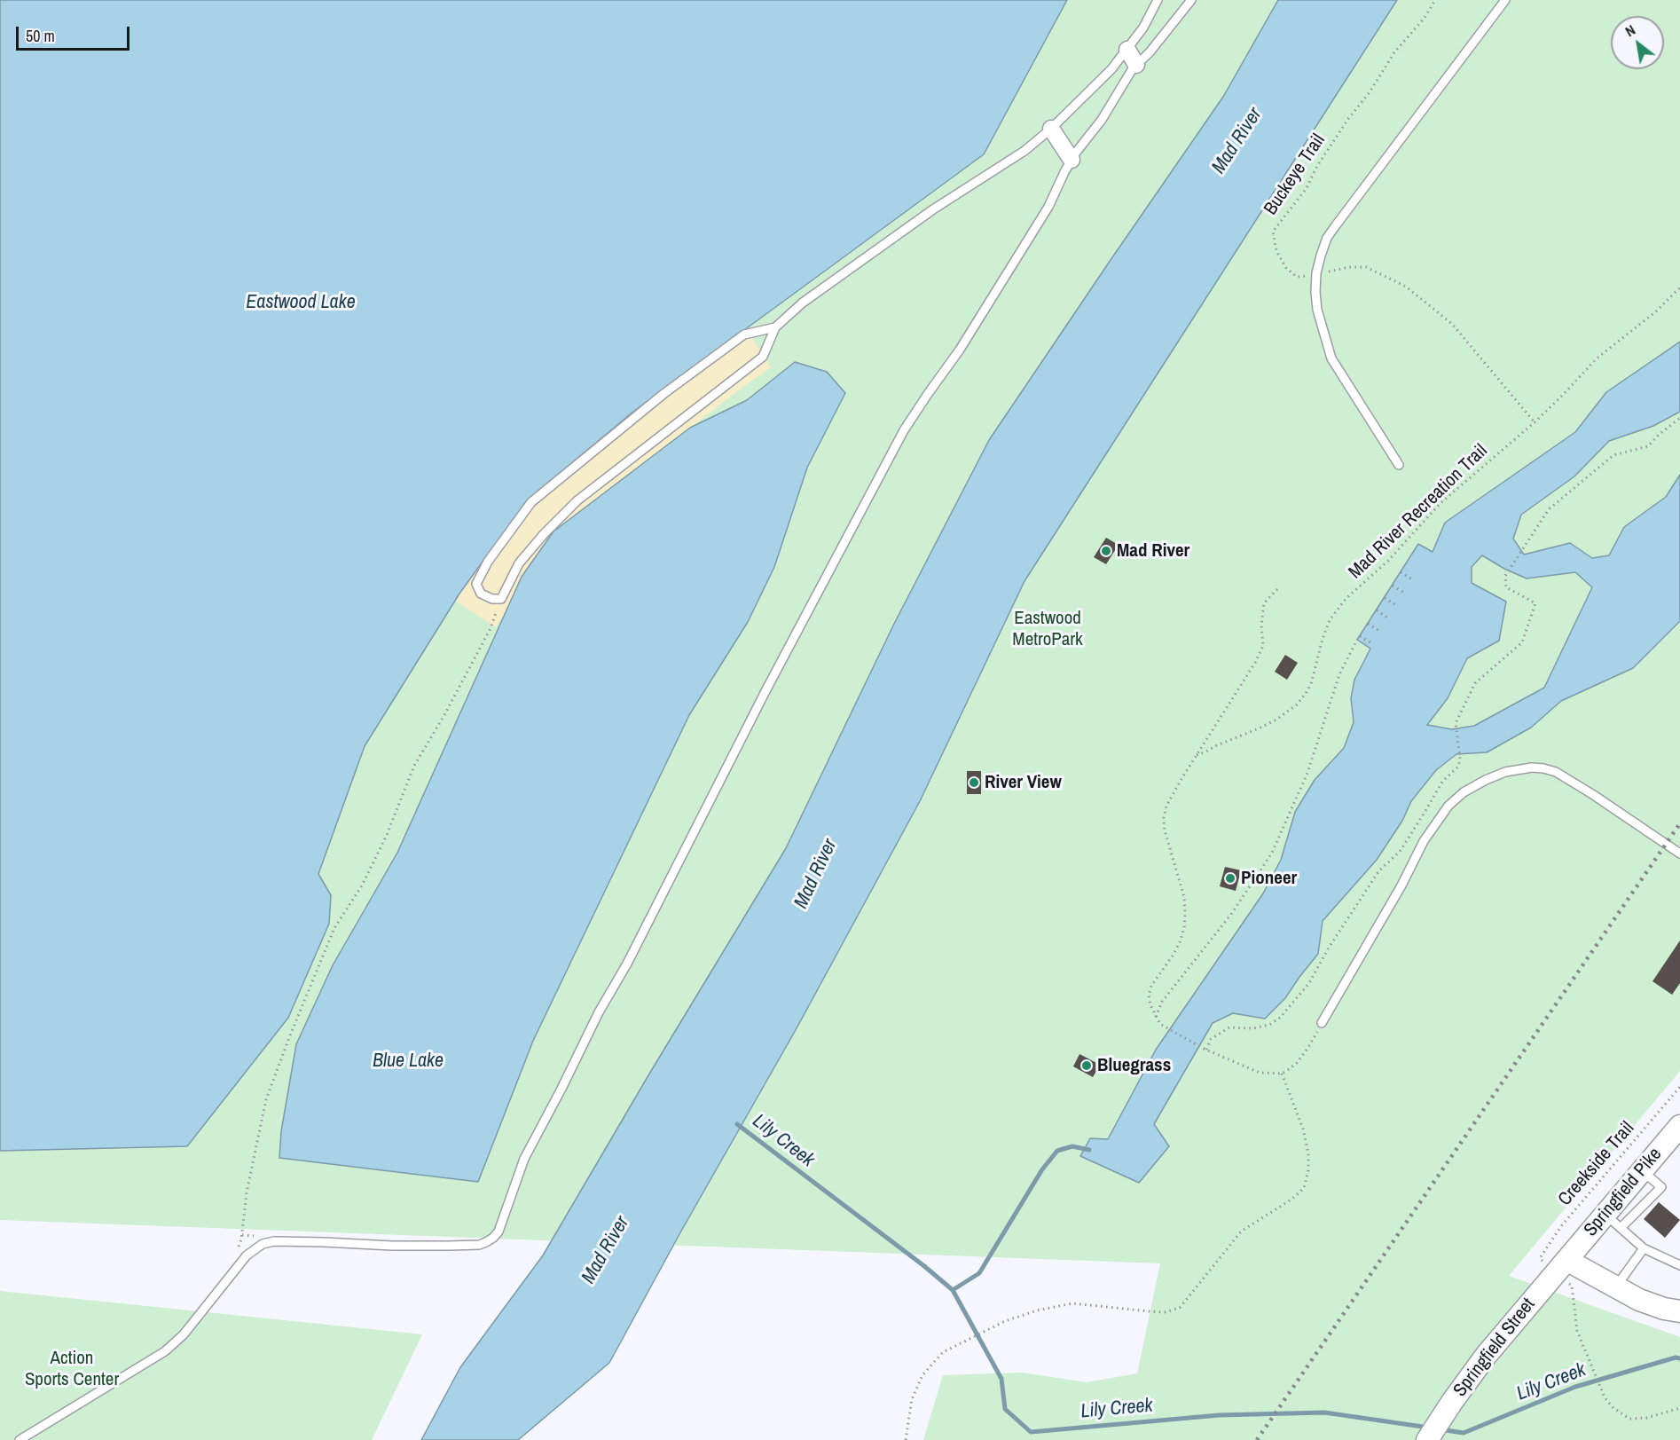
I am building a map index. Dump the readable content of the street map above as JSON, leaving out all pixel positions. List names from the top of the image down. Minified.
{"streets":{"main road":["Springfield Pike","Springfield Street"],"path":["Buckeye Trail","Mad River Recreation Trail","Creekside Trail"]},"crossings":[["Buckeye Trail","Mad River Recreation Trail"],["Springfield Pike","Springfield Street"]],"water":["Mad River","Eastwood Lake","Blue Lake","Lily Creek"],"parks":["Eastwood MetroPark","Action Sports Center"],"places":["Mad River","River View","Pioneer","Bluegrass"],"scale_bar":"50 m","north":"top left"}
